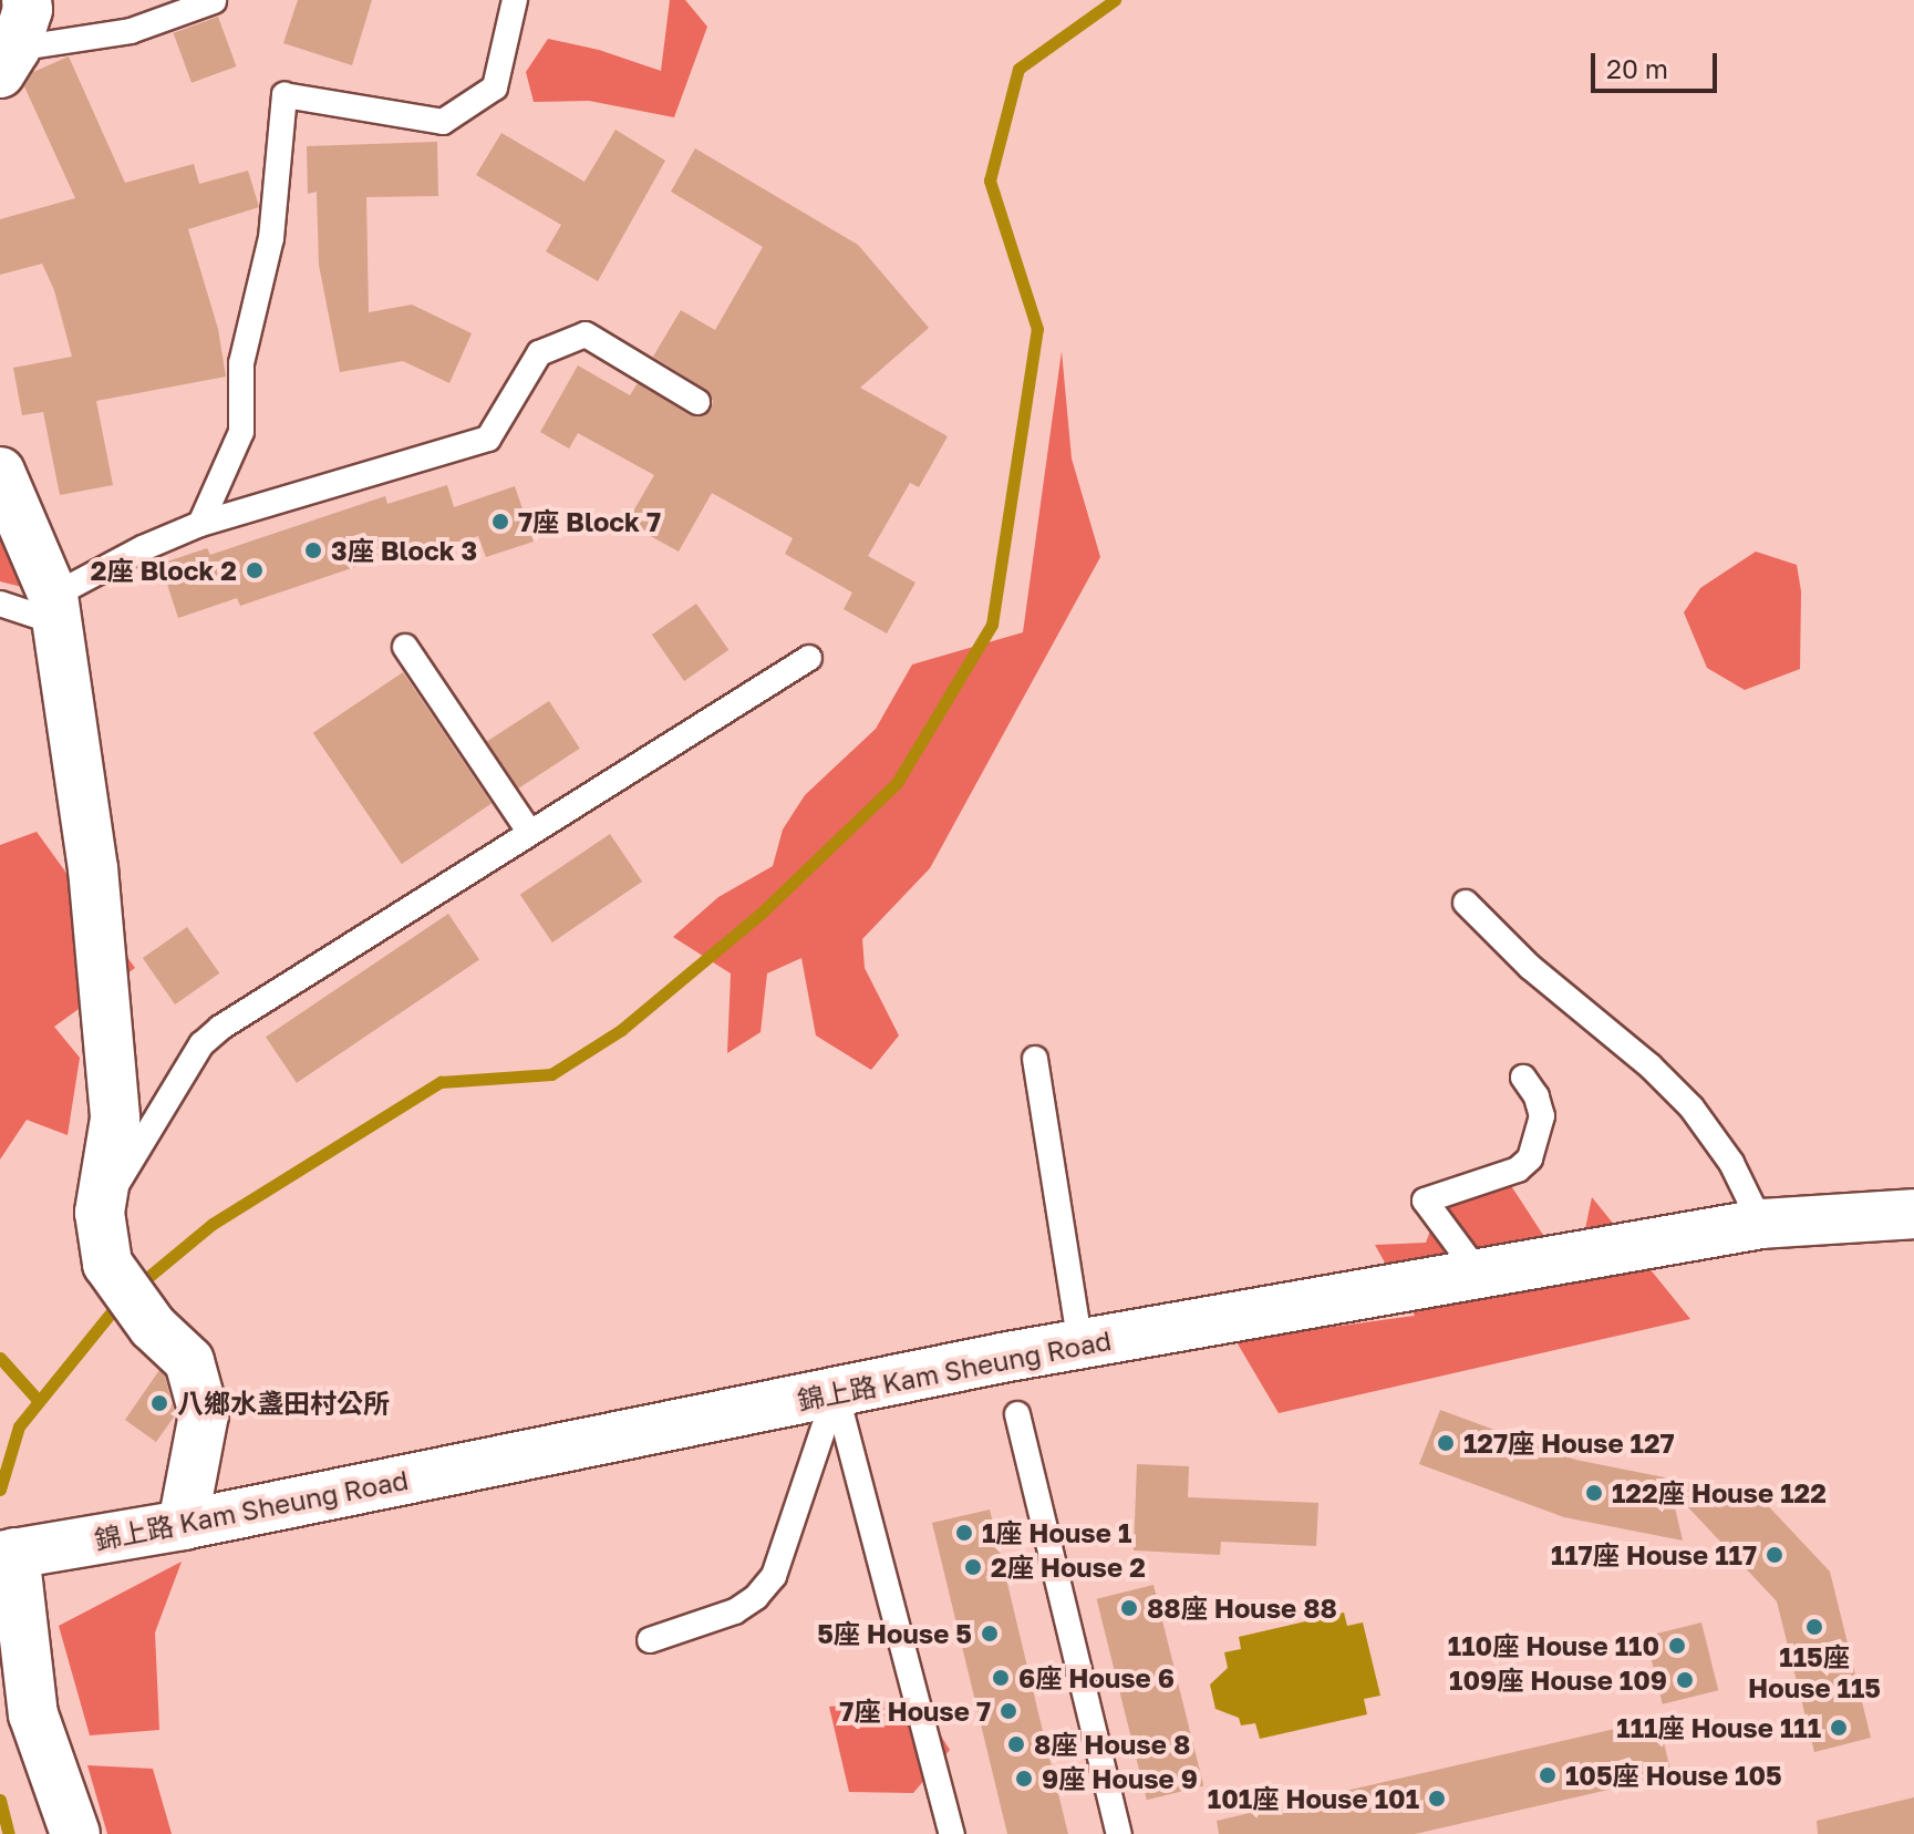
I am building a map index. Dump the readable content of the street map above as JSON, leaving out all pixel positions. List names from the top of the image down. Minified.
{"streets":{"main road":["錦上路 Kam Sheung Road"]},"places":["7座 Block 7","3座 Block 3","2座 Block 2","八鄉水盞田村公所","127座 House 127","122座 House 122","1座 House 1","117座 House 117","2座 House 2","88座 House 88","115座 House 115","5座 House 5","110座 House 110","6座 House 6","109座 House 109","7座 House 7","111座 House 111","8座 House 8","105座 House 105","9座 House 9","101座 House 101"],"scale_bar":"20 m"}
